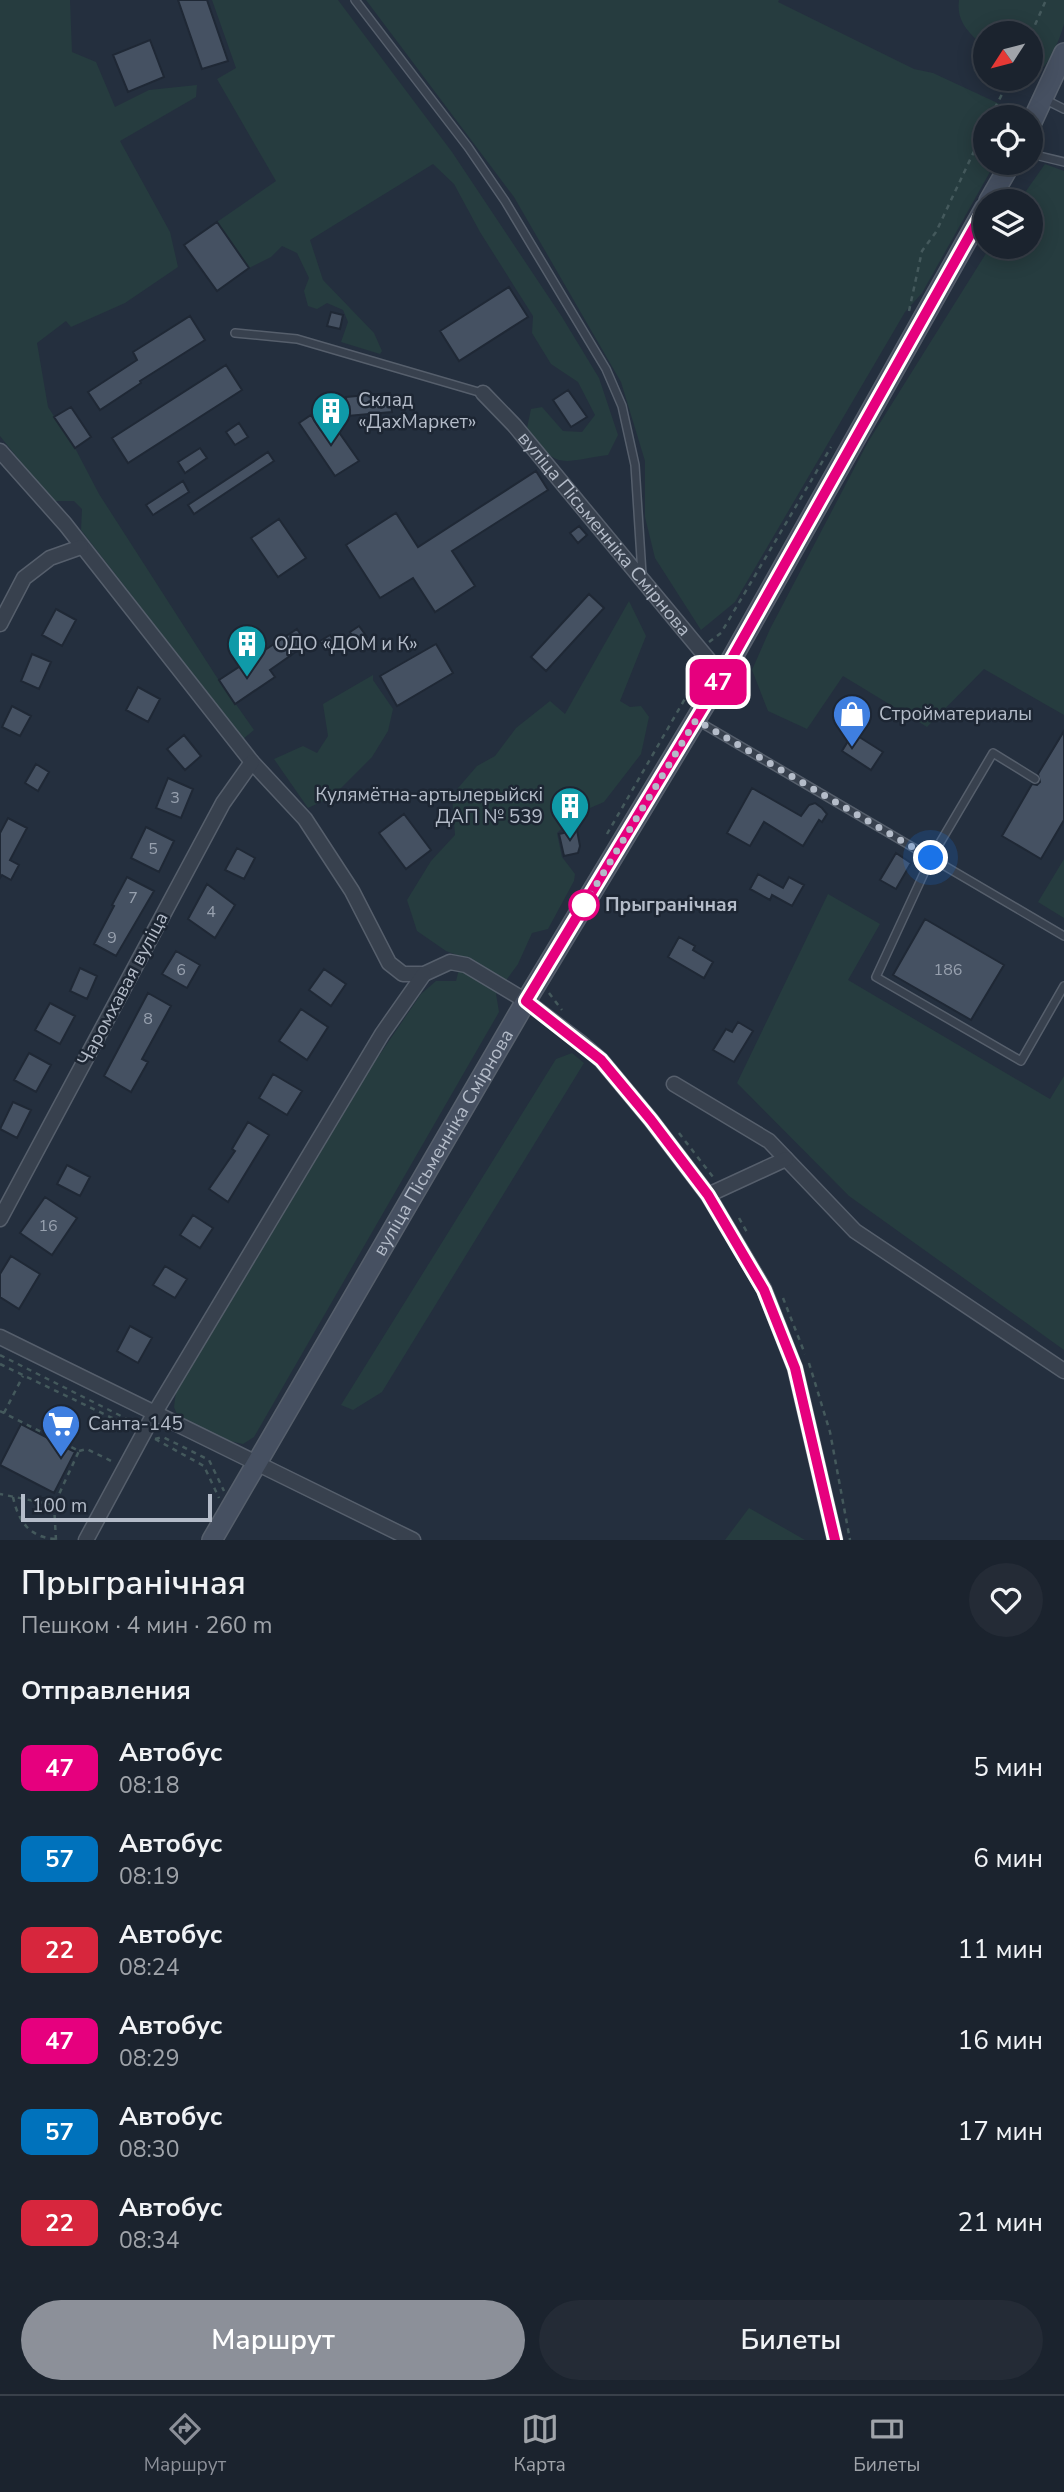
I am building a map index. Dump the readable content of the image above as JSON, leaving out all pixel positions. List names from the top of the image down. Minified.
{"streets":{"main road":["вуліца Пісьменніка Смірнова"],"street":["Чаромхавая вуліца"]},"places":{"building":["Склад «ДахМаркет»","ОДО «ДОМ и К»","Кулямётна-артылерыйскі ДАП № 539"],"shop":["Стройматериалы"],"other":["Прыгранічная"],"supermarket":["Санта-145"]},"lines":["bus line 47"],"house_numbers":["3","5","7","4","9","6","186","8","16"],"scale_bar":"100 m","north":"bottom left","page":{"on_map":"47","scale":"100 m","heading":[["Прыгранічная","Пешком · 4 мин · 260 m"],"Отправления"],"list":[{"mark":"47","name":"Автобус","note":"08:18","value":"5 мин"},{"mark":"57","name":"Автобус","note":"08:19","value":"6 мин"},{"mark":"22","name":"Автобус","note":"08:24","value":"11 мин"},{"mark":"47","name":"Автобус","note":"08:29","value":"16 мин"},{"mark":"57","name":"Автобус","note":"08:30","value":"17 мин"},{"mark":"22","name":"Автобус","note":"08:34","value":"21 мин"}],"buttons":["Маршрут","Билеты"],"tabs":["Маршрут","Карта","Билеты"]}}
